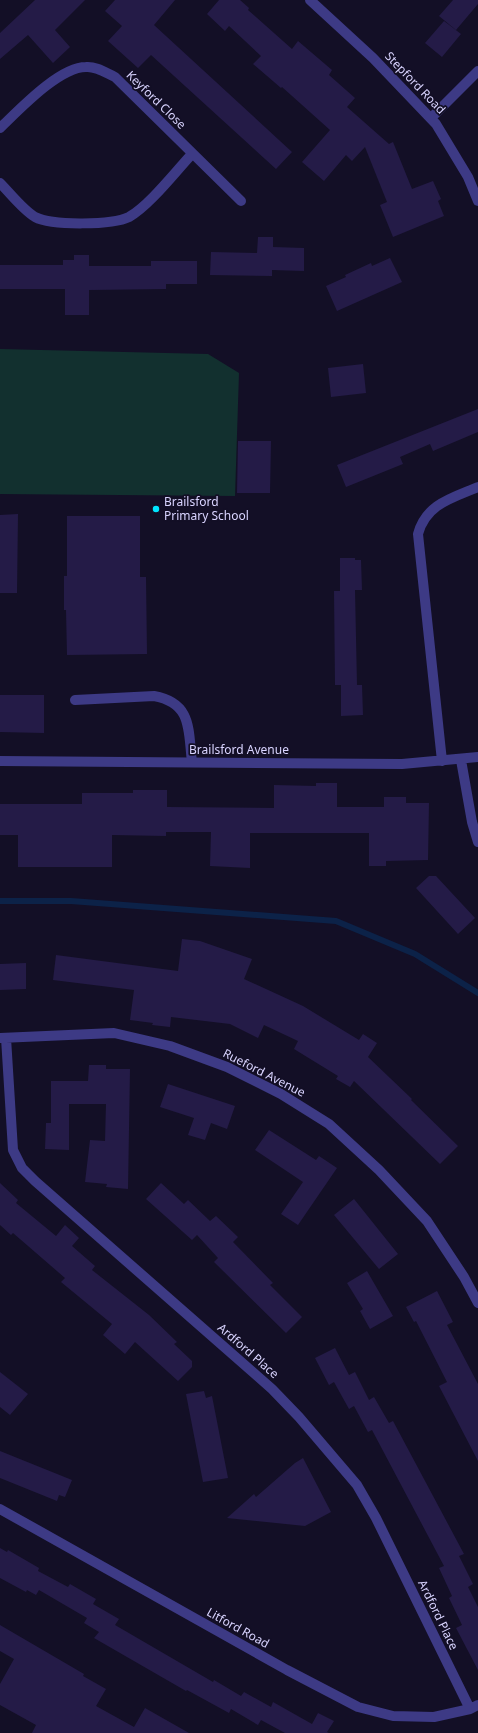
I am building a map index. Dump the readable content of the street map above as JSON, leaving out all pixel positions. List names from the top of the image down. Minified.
{"streets":{"street":["Stepford Road","Keyford Close","Brailsford Avenue","Rueford Avenue","Ardford Place","Litford Road"]},"crossings":[["Rueford Avenue","Ardford Place"],["Ardford Place","Litford Road"]],"places":["Brailsford Primary School"]}
